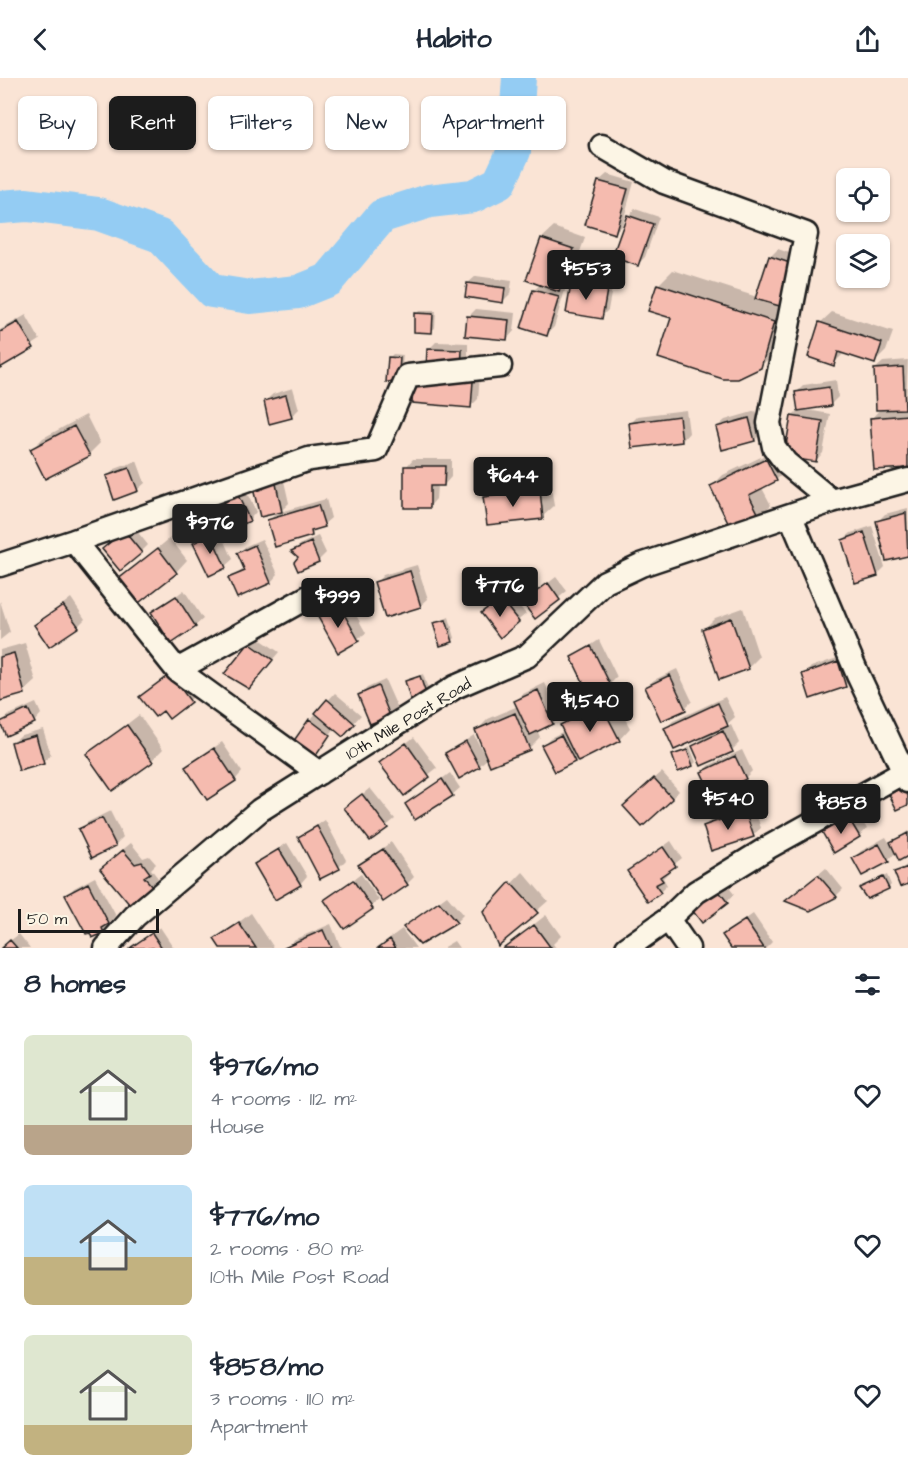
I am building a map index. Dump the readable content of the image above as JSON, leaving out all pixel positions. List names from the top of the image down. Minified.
{"streets":{"street":["10th Mile Post Road"]},"scale_bar":"50 m","page":{"header":"Habito","chip":["Buy","Rent","Filters","New","Apartment"],"price":["$553","$644","$976","$776","$999","$1,540","$540","$858"],"scale":"50 m","heading":"8 homes","list":[{"name":"$976/mo","note":"4 rooms · 112 m² · House"},{"name":"$776/mo","note":"2 rooms · 80 m² · 10th Mile Post Road"},{"name":"$858/mo","note":"3 rooms · 110 m² · Apartment"}]}}
